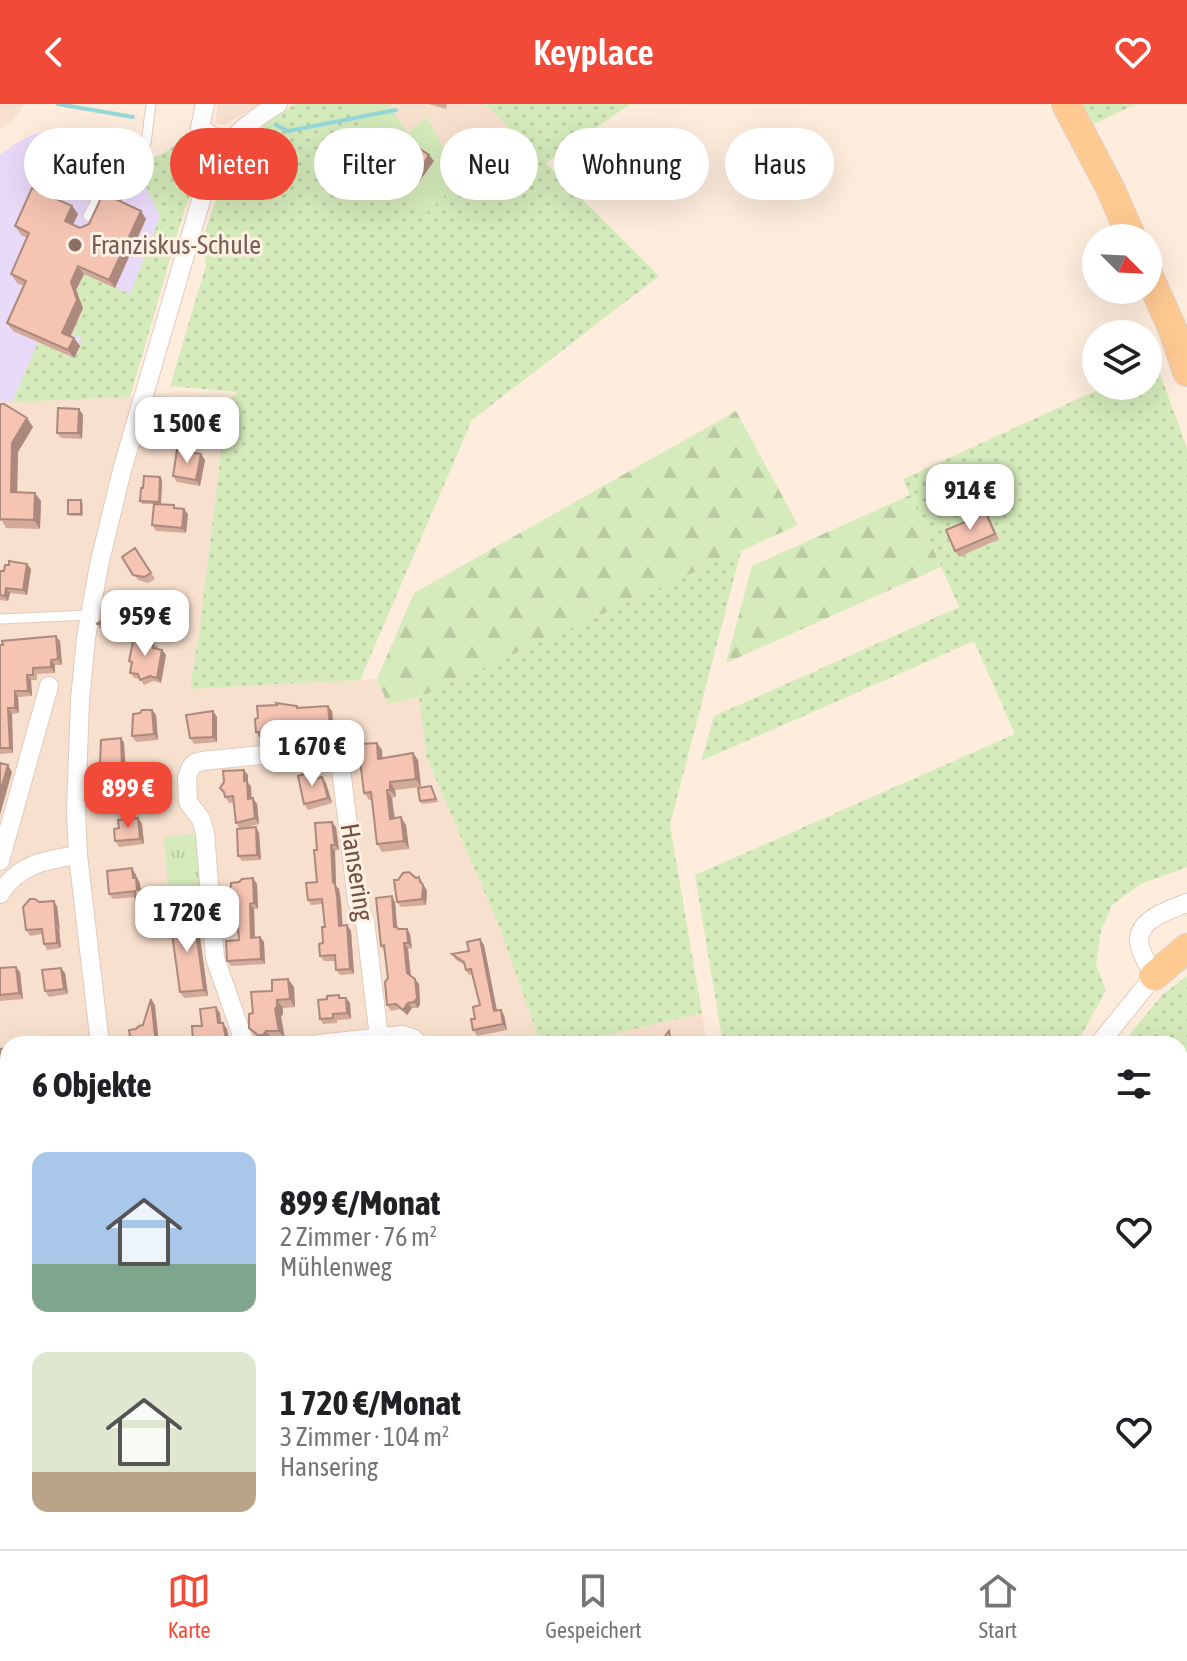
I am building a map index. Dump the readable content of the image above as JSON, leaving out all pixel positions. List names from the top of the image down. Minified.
{"streets":{"street":["Hansering"]},"places":["Franziskus-Schule"],"north":"bottom right","page":{"header":"Keyplace","chip":["Kaufen","Mieten","Filter","Neu","Wohnung","Haus"],"price":["1 500 €","914 €","959 €","1 670 €","899 €","1 720 €"],"heading":"6 Objekte","list":[{"name":"899 €/Monat","note":"2 Zimmer · 76 m² · Mühlenweg"},{"name":"1 720 €/Monat","note":"3 Zimmer · 104 m² · Hansering"}],"tabs":["Karte","Gespeichert","Start"]}}
